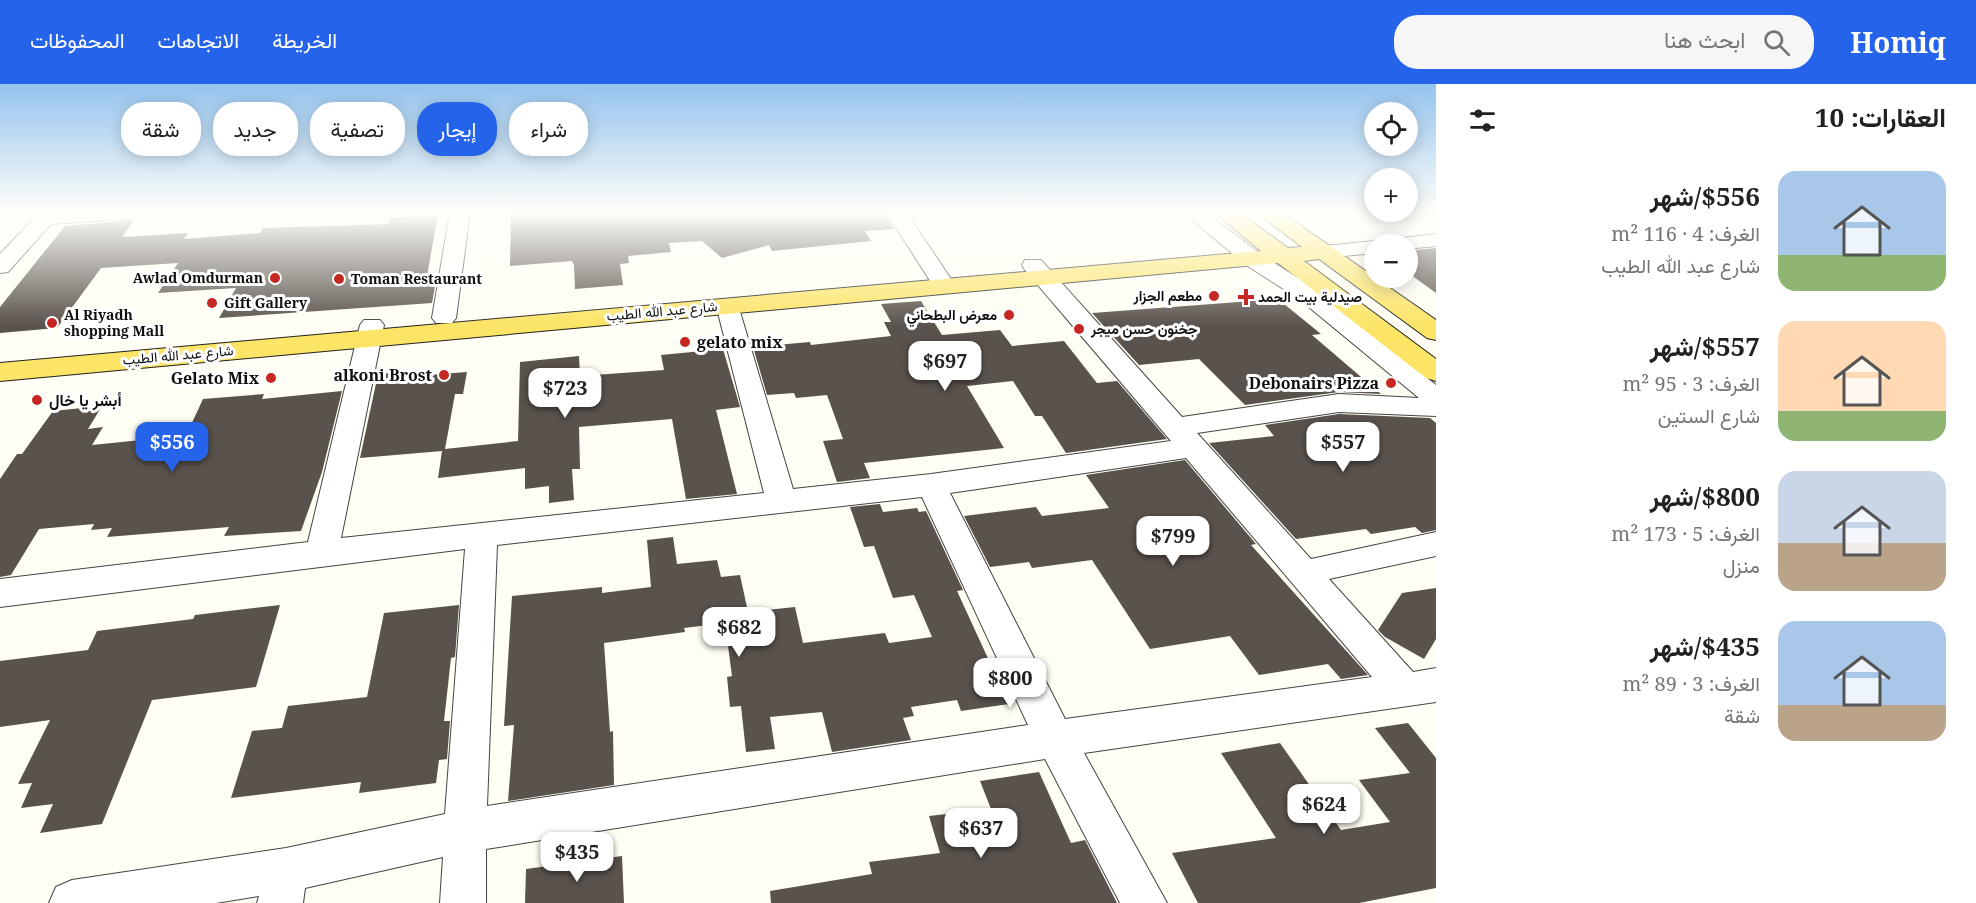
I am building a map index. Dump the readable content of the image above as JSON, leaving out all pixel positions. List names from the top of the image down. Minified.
{"streets":{"main road":["شارع عبد الله الطيب"]},"places":{"other":["Awlad Omdurman","Toman Restaurant","مطعم الجزار","Gift Gallery","معرض البطحاني","Al Riyadh shopping Mall","جخنون حسن ميجر","gelato mix","alkoni Brost","Gelato Mix","Debonairs Pizza","أبشر يا خال"],"health":["صيدلية بيت الحمد"]},"page":{"header":"Homiq","search":"ابحث هنا","nav":["الخريطة","الاتجاهات","المحفوظات"],"heading":"العقارات: 10","map_buttons":["+","−"],"chip":["شراء","إيجار","تصفية","جديد","شقة"],"list":[{"name":"$556/شهر","note":"الغرف: 4 · 116 m² · شارع عبد الله الطيب"},{"name":"$557/شهر","note":"الغرف: 3 · 95 m² · شارع الستين"},{"name":"$800/شهر","note":"الغرف: 5 · 173 m² · منزل"},{"name":"$435/شهر","note":"الغرف: 3 · 89 m² · شقة"}],"price":["$697","$723","$556","$557","$799","$682","$800","$624","$637","$435"]}}
